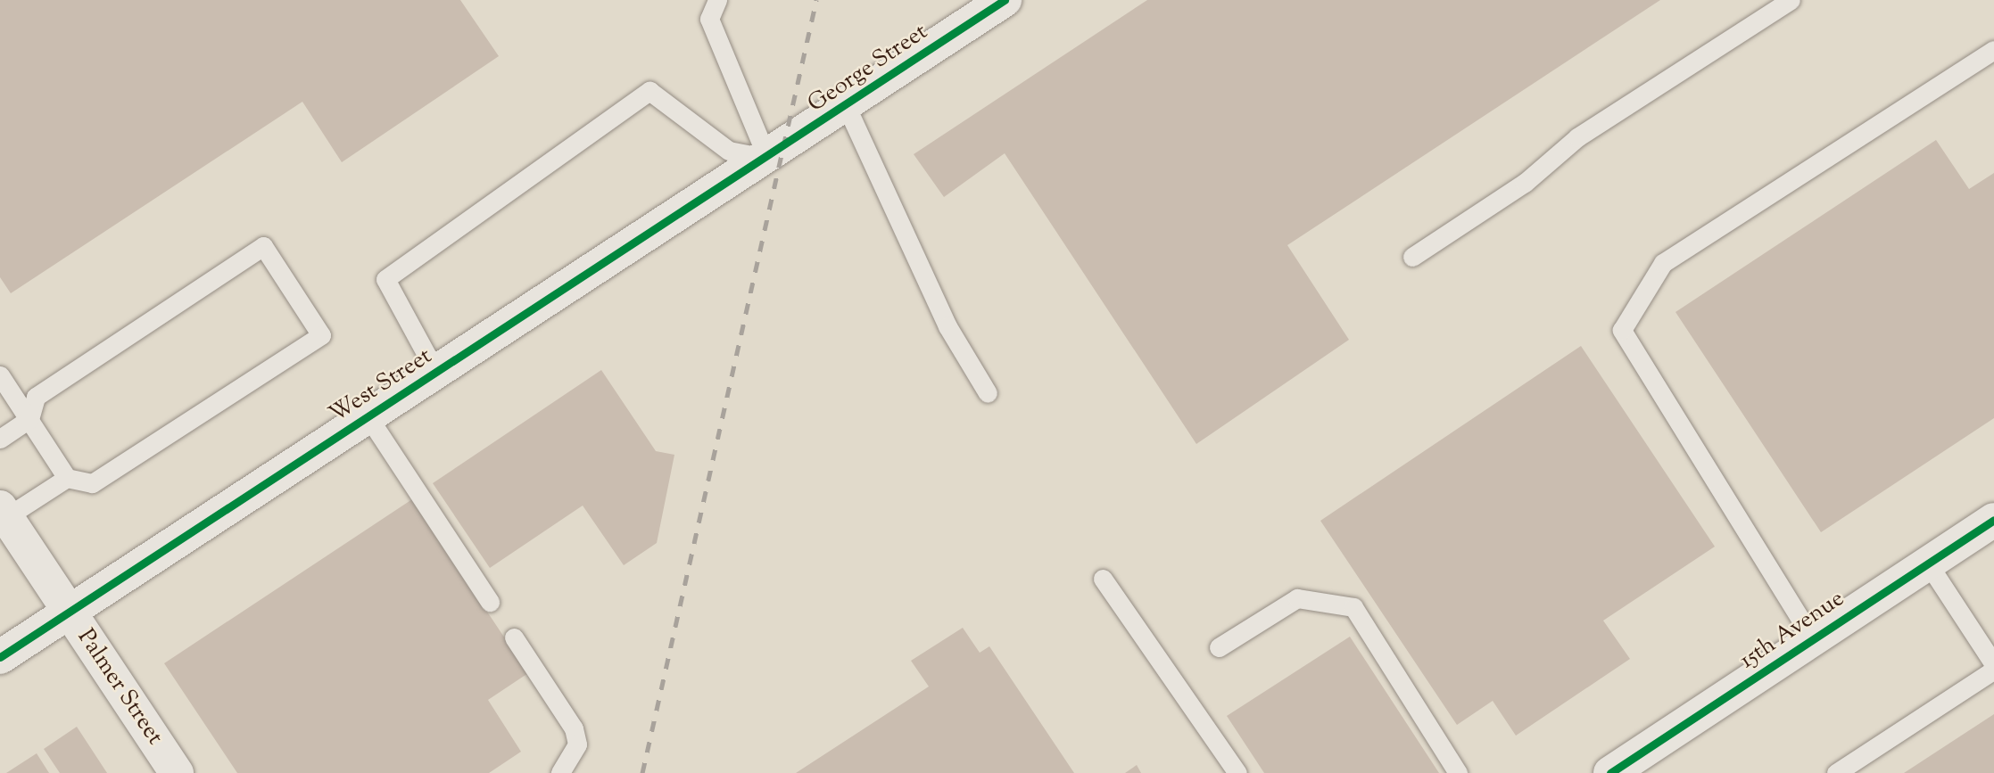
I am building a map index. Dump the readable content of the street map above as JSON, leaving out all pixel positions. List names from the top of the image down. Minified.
{"streets":{"street":["George Street","West Street","15th Avenue","Palmer Street"]},"crossings":[["George Street","West Street"],["West Street","Palmer Street"]]}
